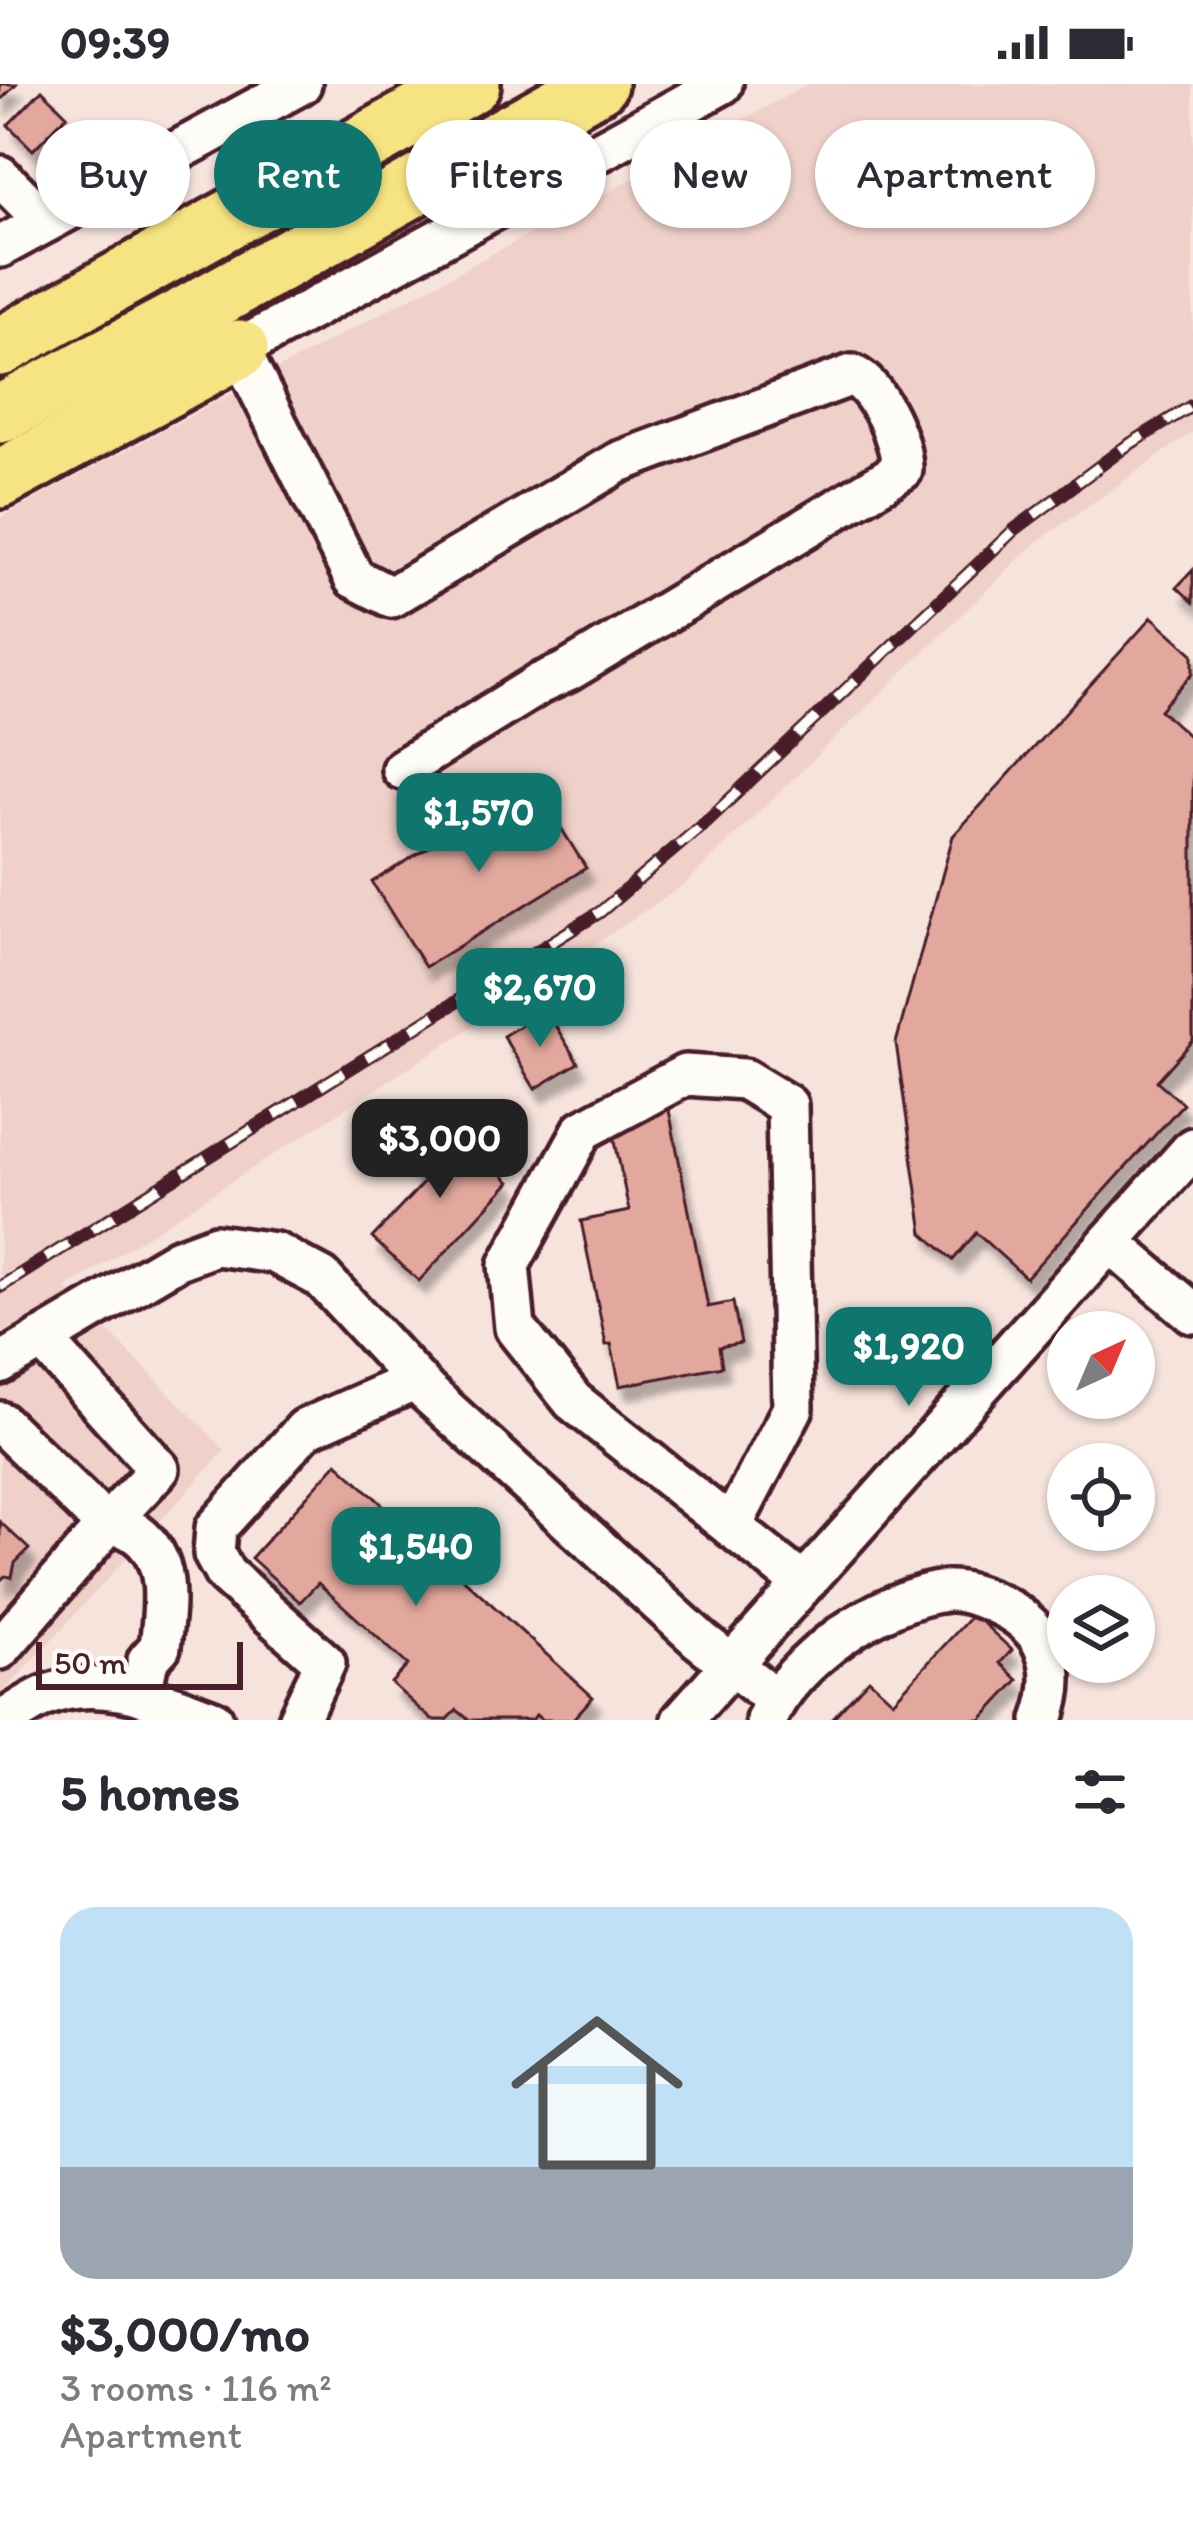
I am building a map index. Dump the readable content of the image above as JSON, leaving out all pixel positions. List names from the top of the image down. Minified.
{"scale_bar":"50 m","north":"top right","page":{"status":"09:39","chip":["Buy","Rent","Filters","New","Apartment"],"price":["$1,570","$2,670","$3,000","$1,920","$1,540"],"scale":"50 m","heading":"5 homes","list":[{"name":"$3,000/mo","note":"3 rooms · 116 m² · Apartment"}]}}
